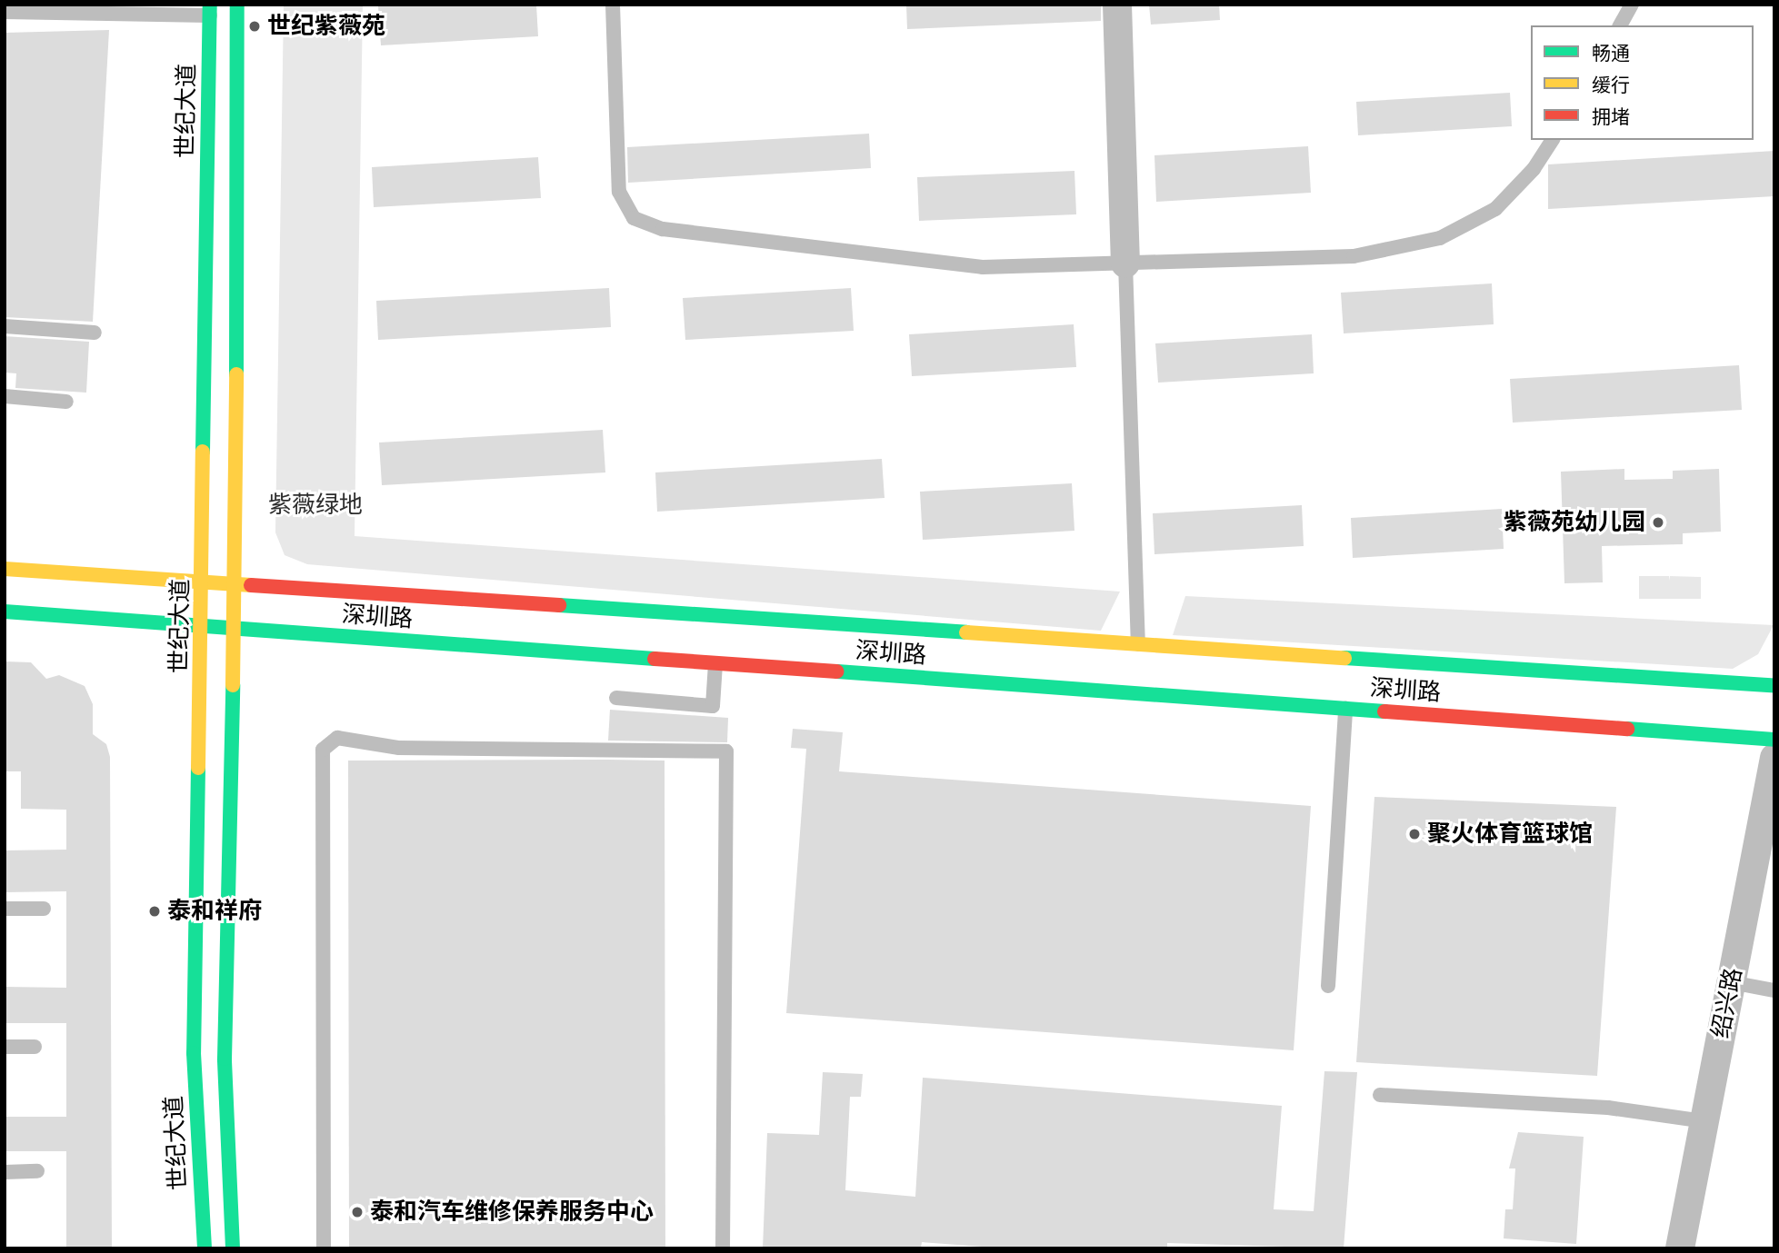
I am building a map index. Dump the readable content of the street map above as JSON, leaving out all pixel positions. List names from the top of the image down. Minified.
{"streets":{"street":["世纪大道","深圳路","绍兴路"]},"crossings":[["世纪大道","深圳路"]],"parks":["紫薇绿地"],"places":["世纪紫薇苑","紫薇苑幼儿园","聚火体育篮球馆","泰和祥府","泰和汽车维修保养服务中心"],"legend":["畅通","缓行","拥堵"]}
